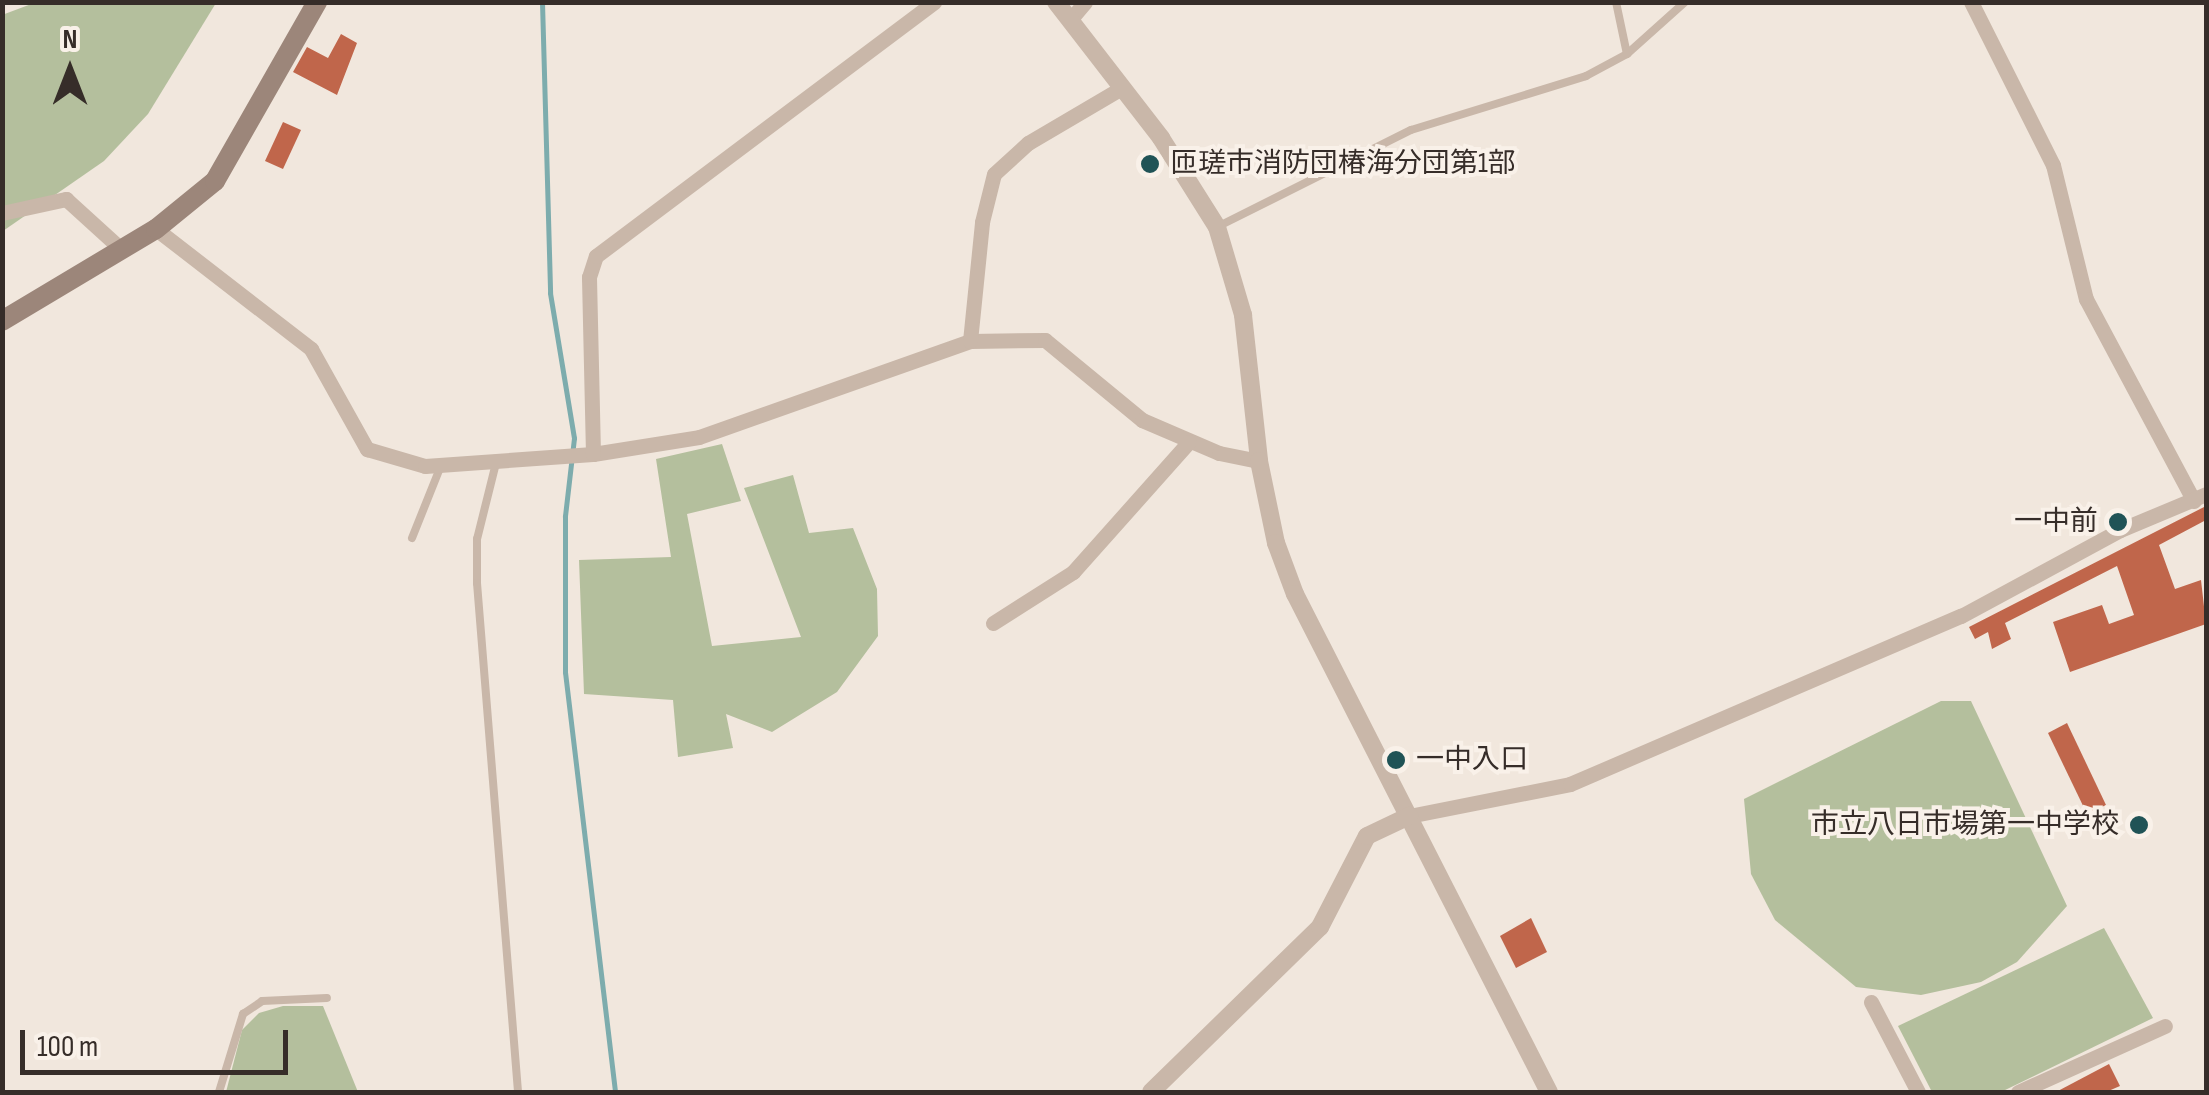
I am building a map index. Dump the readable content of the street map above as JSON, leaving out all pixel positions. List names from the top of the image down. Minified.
{"places":["匝瑳市消防団椿海分団第1部","一中前","一中入口","市立八日市場第一中学校"],"scale_bar":"100 m","north":"top"}
